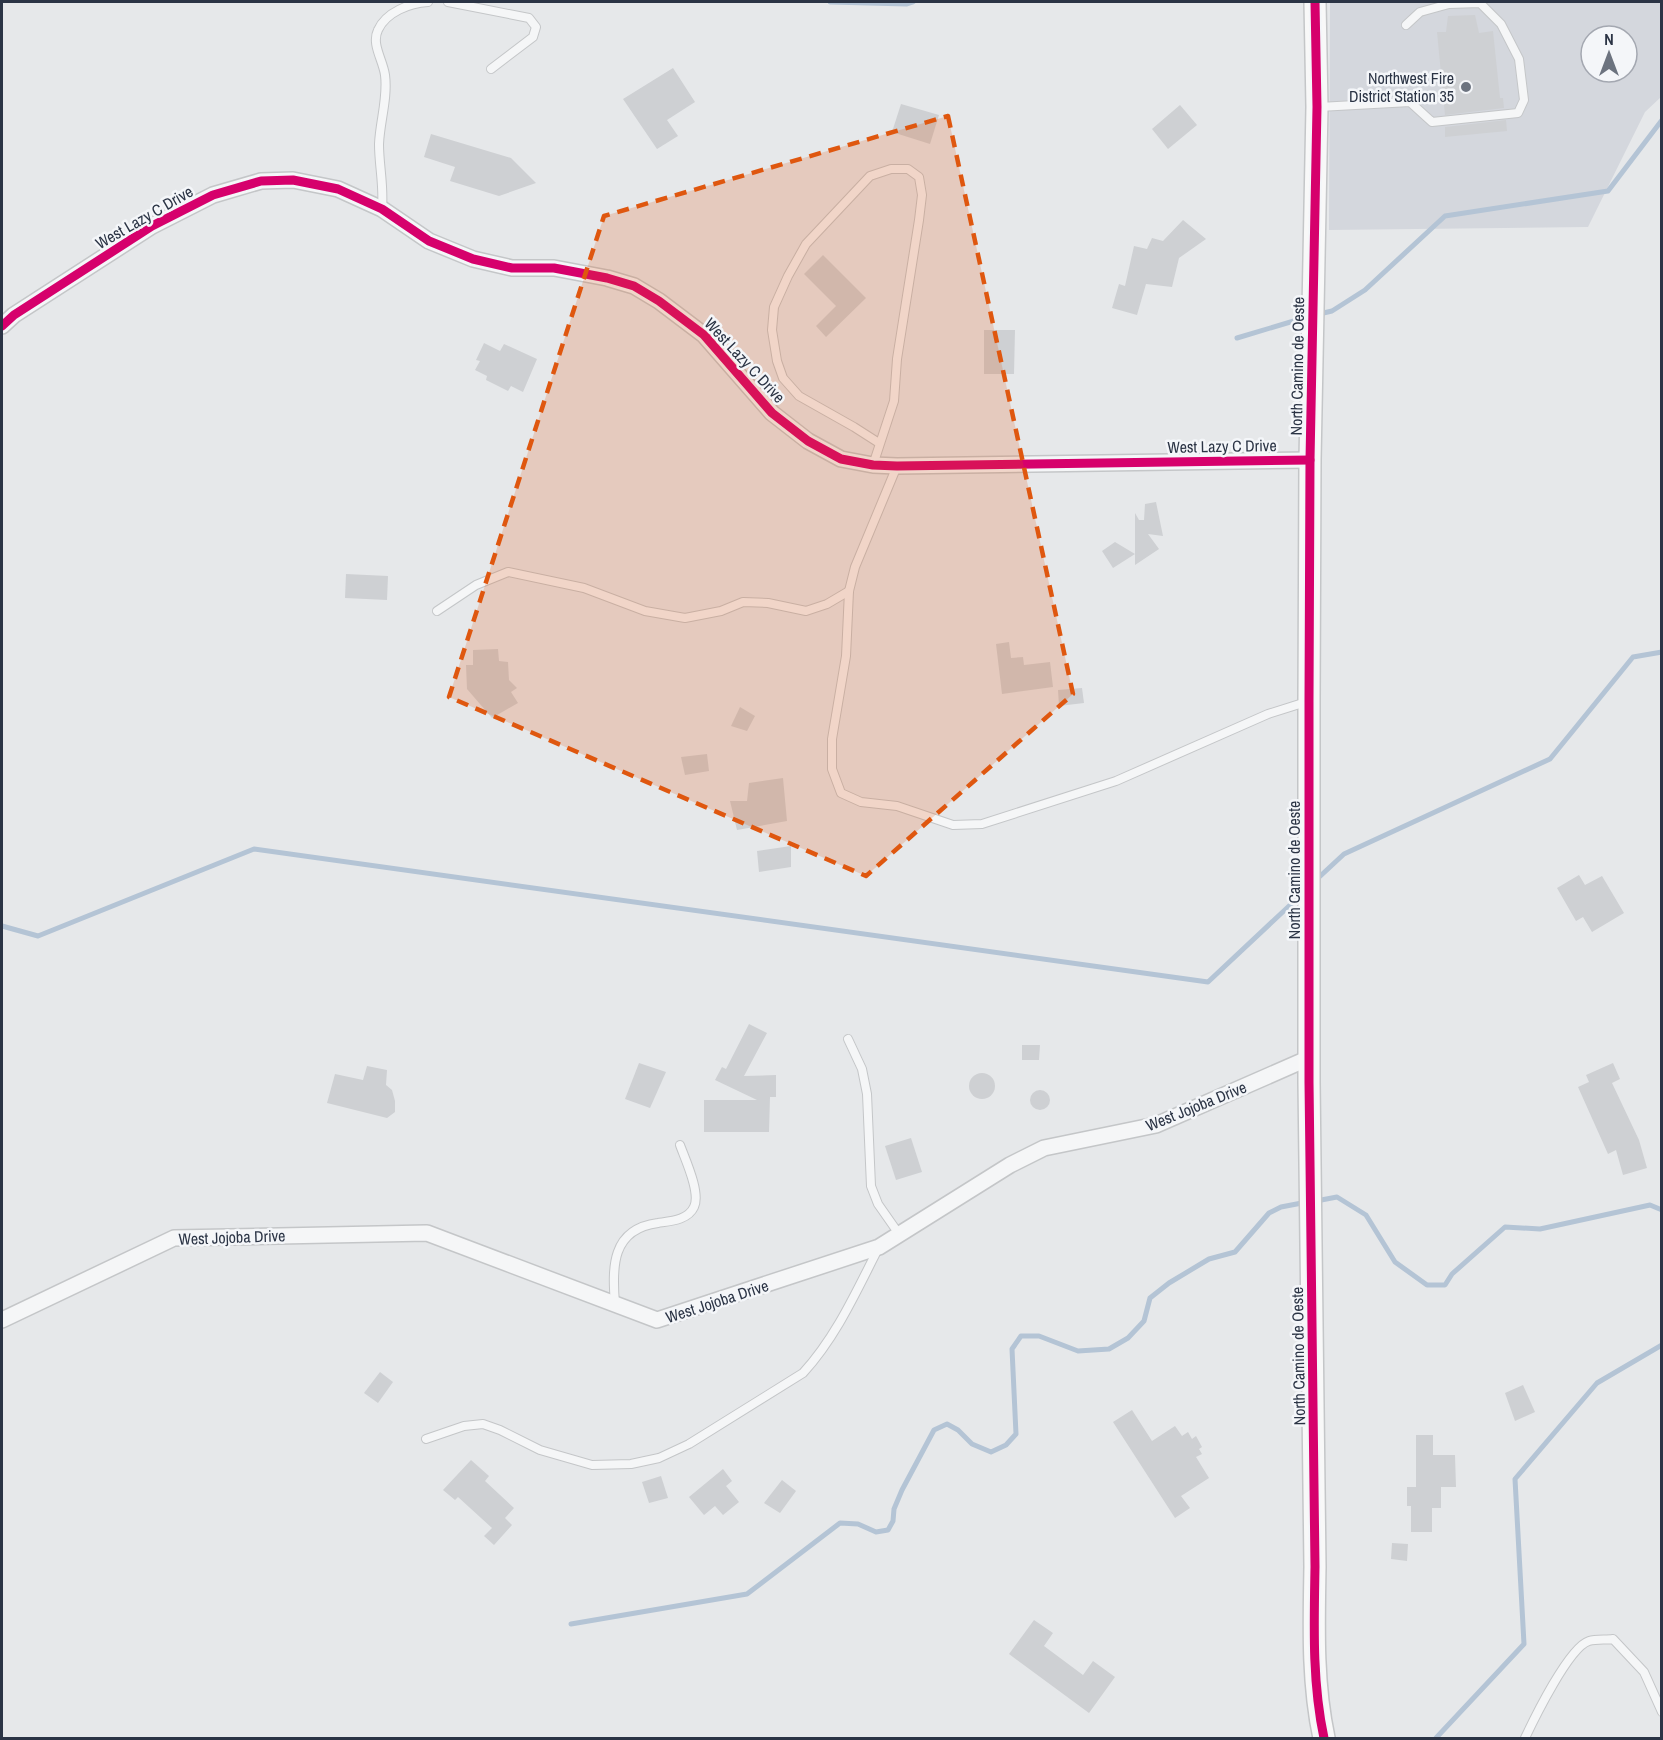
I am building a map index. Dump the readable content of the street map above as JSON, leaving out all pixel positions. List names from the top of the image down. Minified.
{"streets":{"street":["West Lazy C Drive","North Camino de Oeste","West Jojoba Drive"]},"crossings":[["West Lazy C Drive","North Camino de Oeste"],["North Camino de Oeste","West Jojoba Drive"]],"places":["Northwest Fire District Station 35"],"north":"top"}
